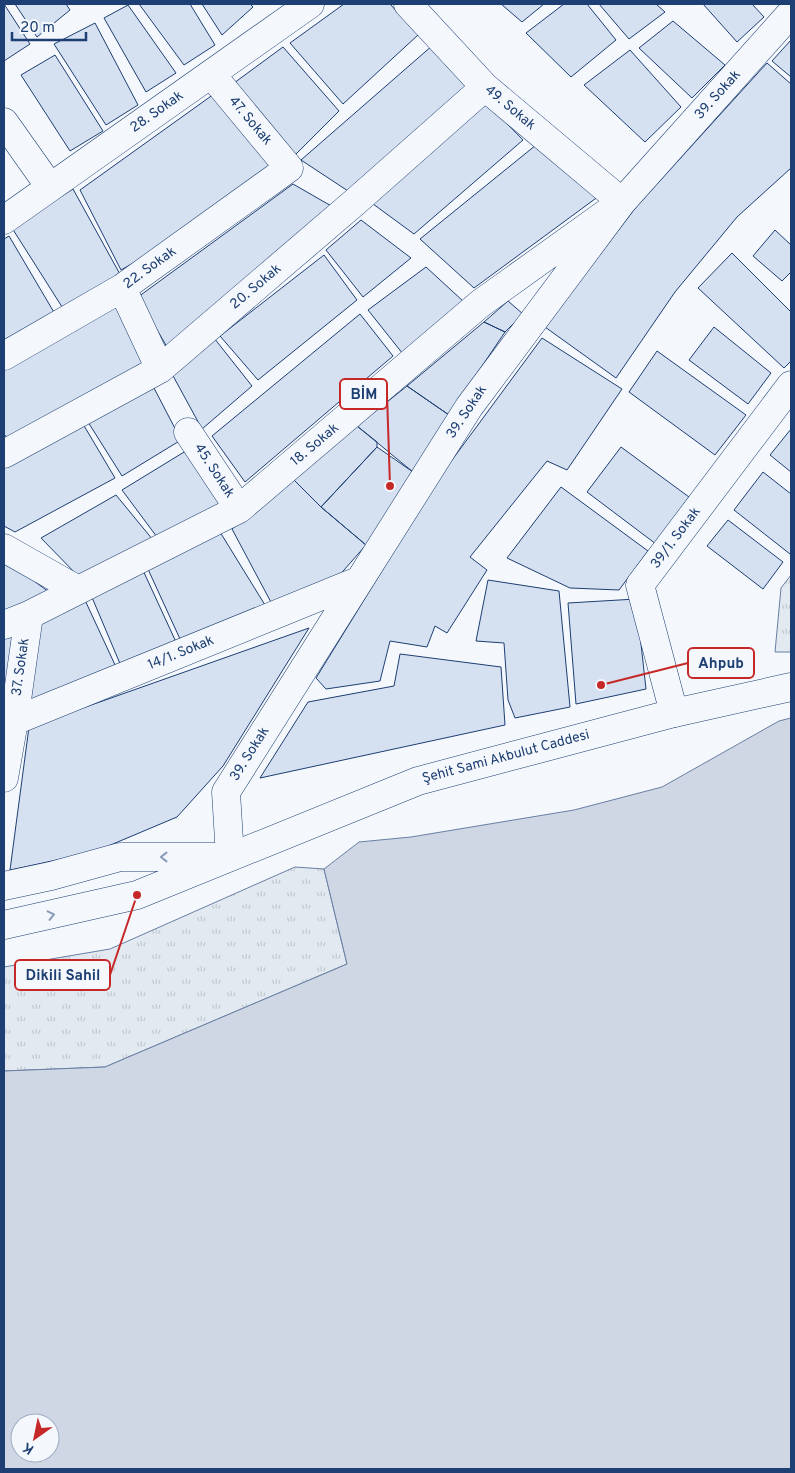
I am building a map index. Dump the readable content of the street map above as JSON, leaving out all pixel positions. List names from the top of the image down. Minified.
{"streets":{"street":["39. Sokak","49. Sokak","28. Sokak","47. Sokak","22. Sokak","20. Sokak","18. Sokak","45. Sokak","39/1. Sokak","14/1. Sokak","37. Sokak","Şehit Sami Akbulut Caddesi"]},"crossings":[["39. Sokak","49. Sokak"],["39. Sokak","18. Sokak"],["39. Sokak","14/1. Sokak"],["39. Sokak","Şehit Sami Akbulut Caddesi"],["49. Sokak","20. Sokak"],["49. Sokak","18. Sokak"],["28. Sokak","47. Sokak"],["47. Sokak","22. Sokak"],["18. Sokak","45. Sokak"],["18. Sokak","37. Sokak"],["39/1. Sokak","Şehit Sami Akbulut Caddesi"],["14/1. Sokak","37. Sokak"]],"places":["BİM","Ahpub","Dikili Sahil"],"scale_bar":"20 m","north":"bottom left"}
